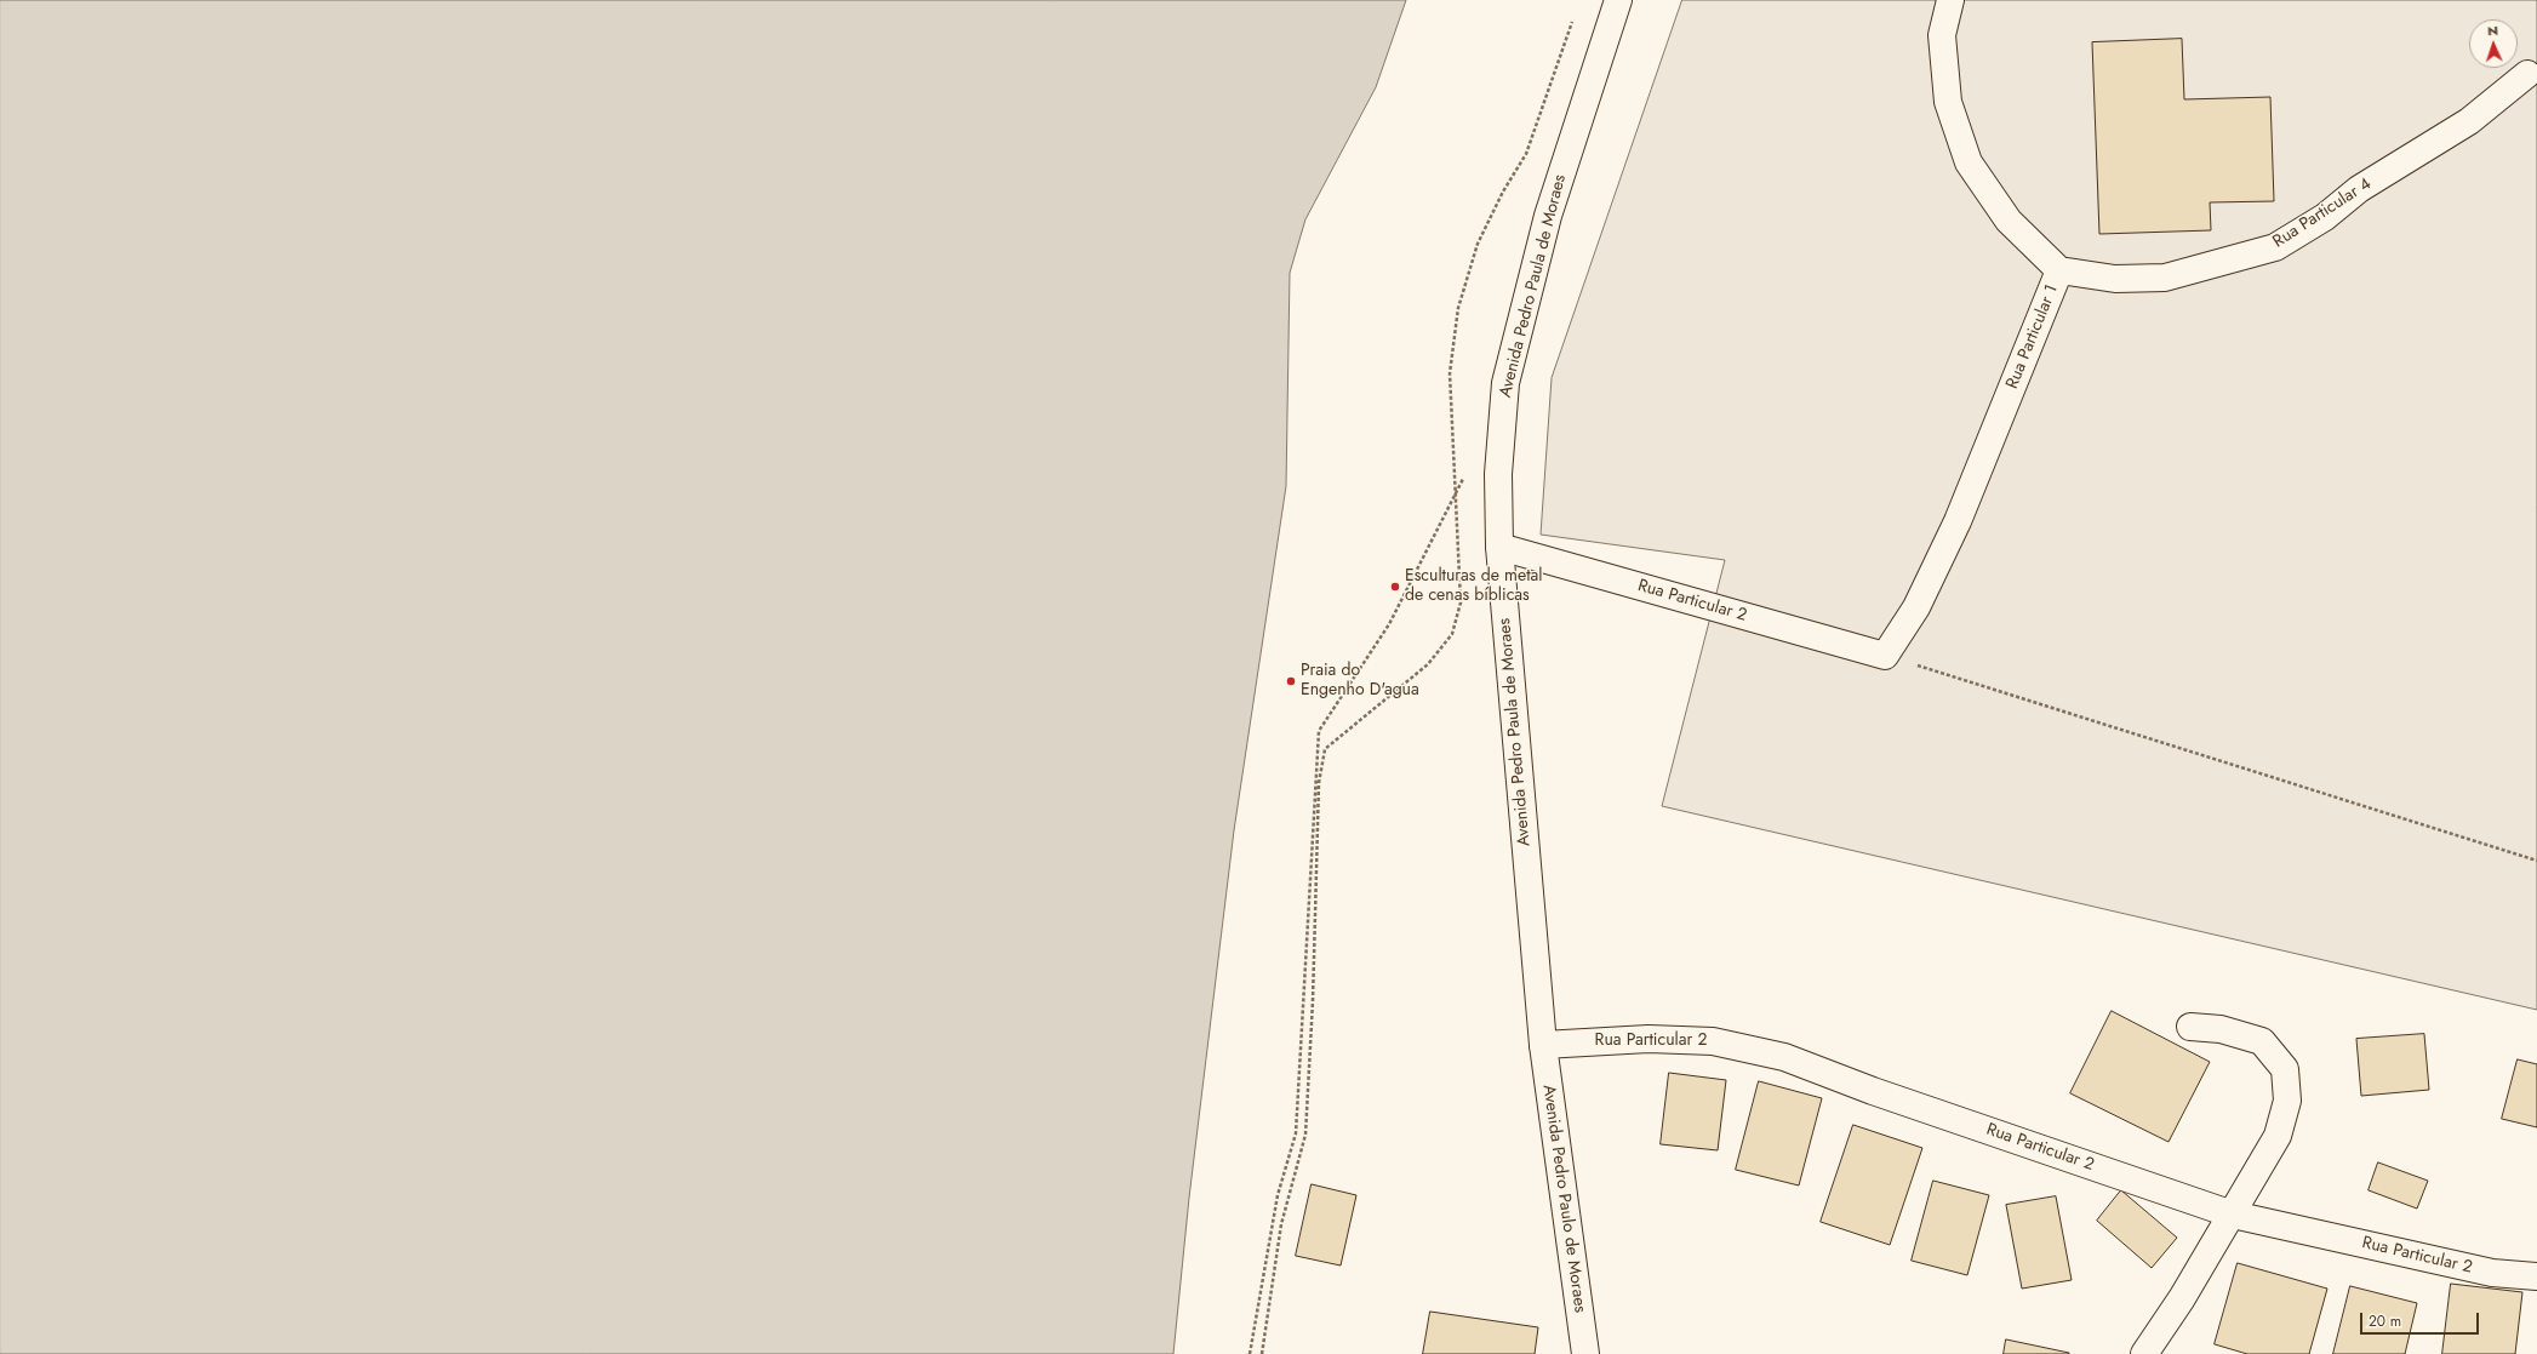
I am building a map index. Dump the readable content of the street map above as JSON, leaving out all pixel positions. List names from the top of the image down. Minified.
{"streets":{"street":["Rua Particular 4","Avenida Pedro Paula de Moraes","Rua Particular 1","Rua Particular 2","Avenida Pedro Paulo de Moraes"]},"crossings":[["Rua Particular 4","Rua Particular 1"],["Avenida Pedro Paula de Moraes","Rua Particular 2"],["Avenida Pedro Paula de Moraes","Avenida Pedro Paulo de Moraes"],["Rua Particular 1","Rua Particular 2"],["Rua Particular 2","Avenida Pedro Paulo de Moraes"]],"places":["Esculturas de metal de cenas bíblicas","Praia do Engenho D'agua"],"scale_bar":"20 m","north":"top"}
